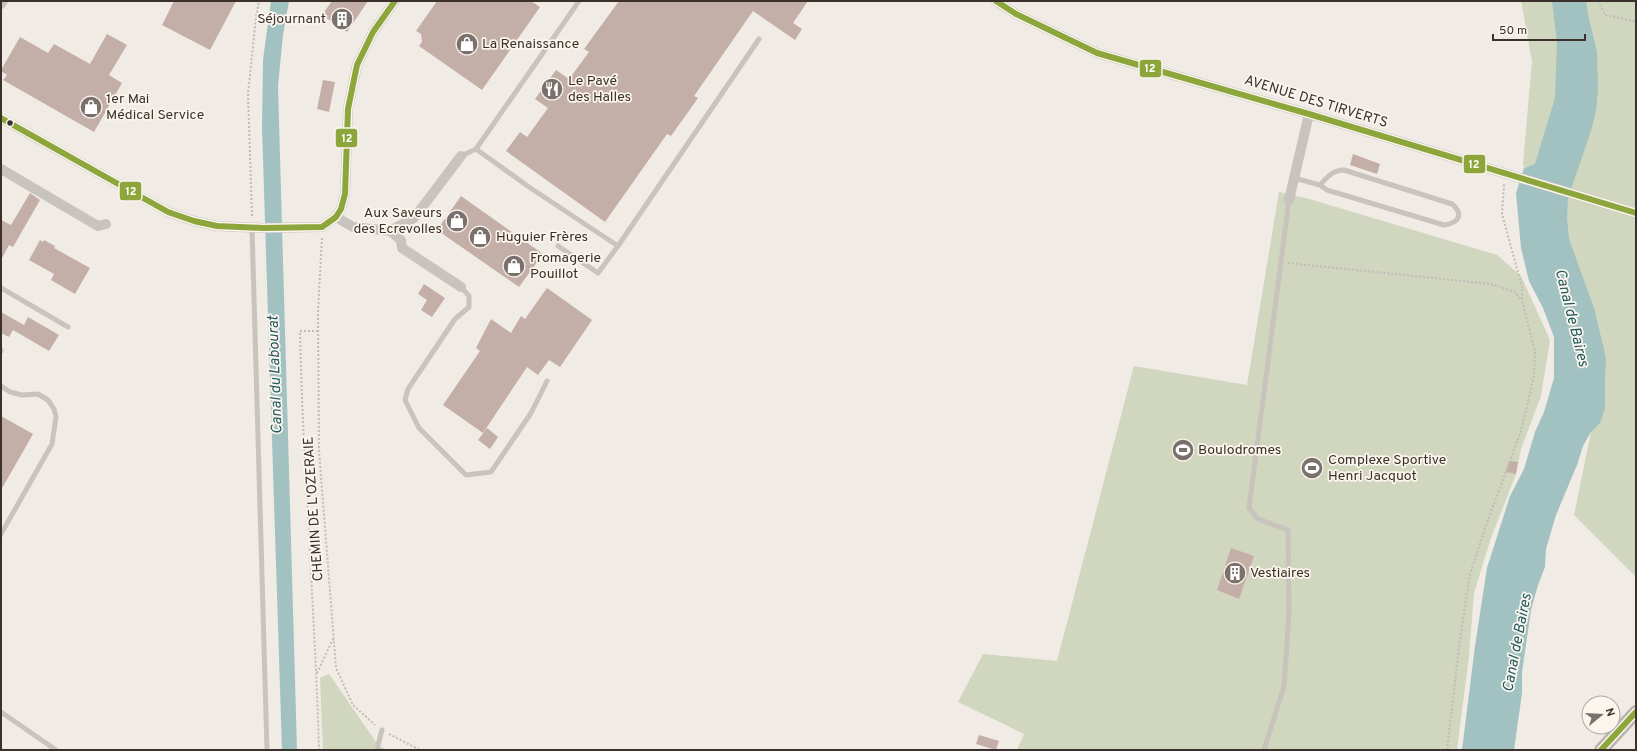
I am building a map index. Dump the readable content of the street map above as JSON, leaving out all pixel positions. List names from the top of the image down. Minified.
{"streets":{"street":["AVENUE DES TIRVERTS"],"path":["CHEMIN DE L'OZERAIE"]},"water":["Canal de Baires","Canal du Labourat"],"places":{"building":["Séjournant","Vestiaires"],"shop":["La Renaissance","1er Mai Médical Service","Aux Saveurs des Ecrevolles","Huguier Frères","Fromagerie Pouillot"],"restaurant":["Le Pavé des Halles"],"sports":["Boulodromes","Complexe Sportive Henri Jacquot"]},"lines":["transit line 12"],"scale_bar":"50 m","north":"right"}
